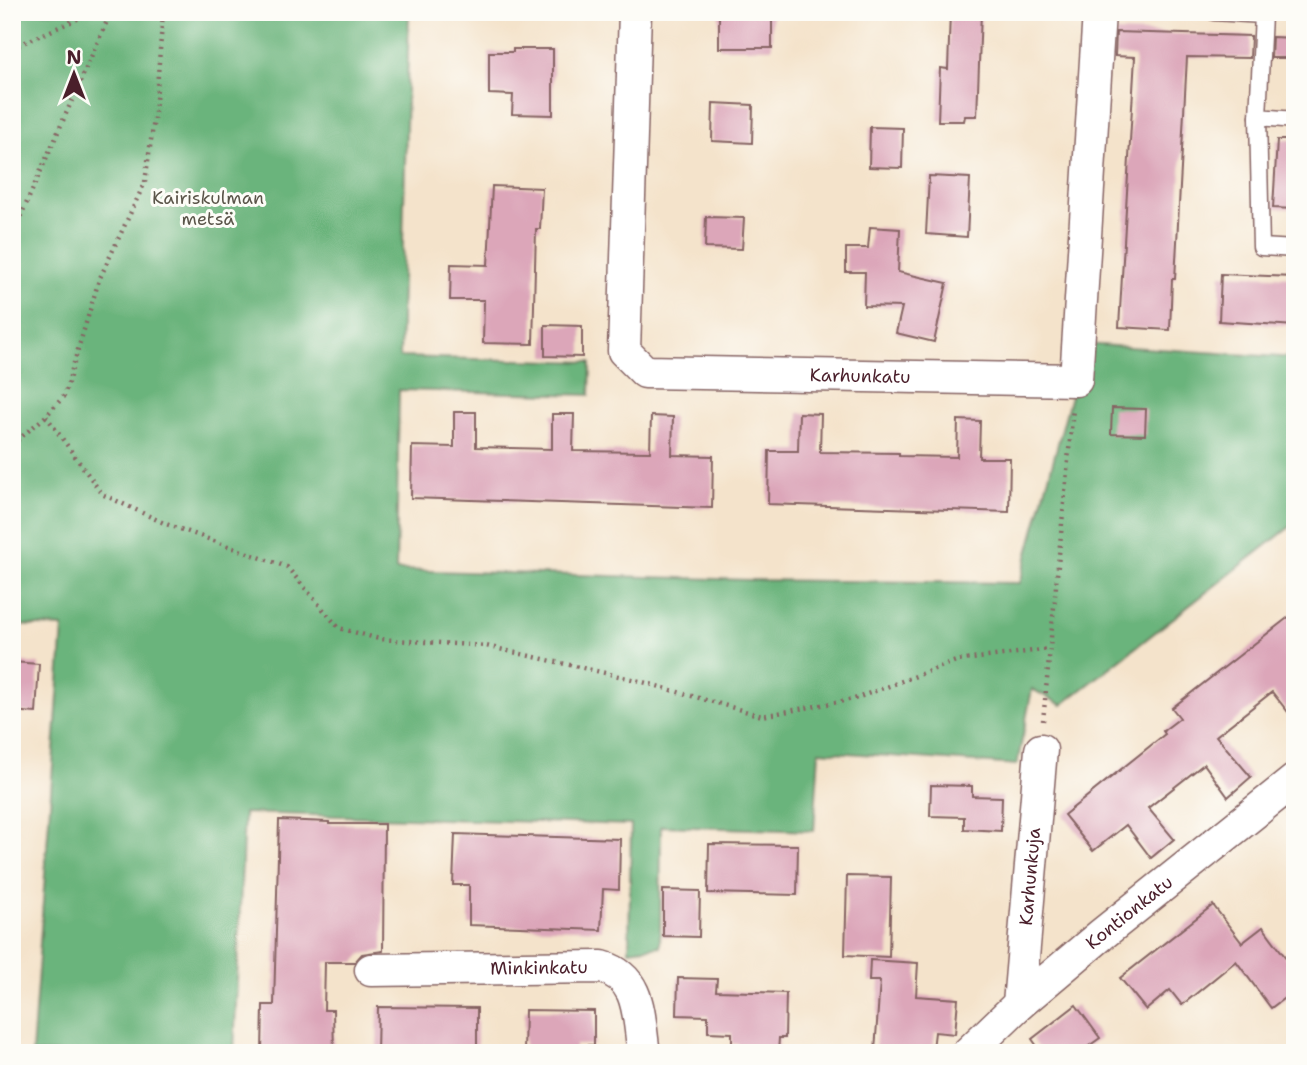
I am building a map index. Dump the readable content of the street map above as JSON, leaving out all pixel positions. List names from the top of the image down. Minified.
{"streets":{"street":["Karhunkatu","Karhunkuja","Kontionkatu","Minkinkatu"]},"crossings":[["Karhunkuja","Kontionkatu"]],"parks":["Kairiskulman metsä"],"north":"top"}
